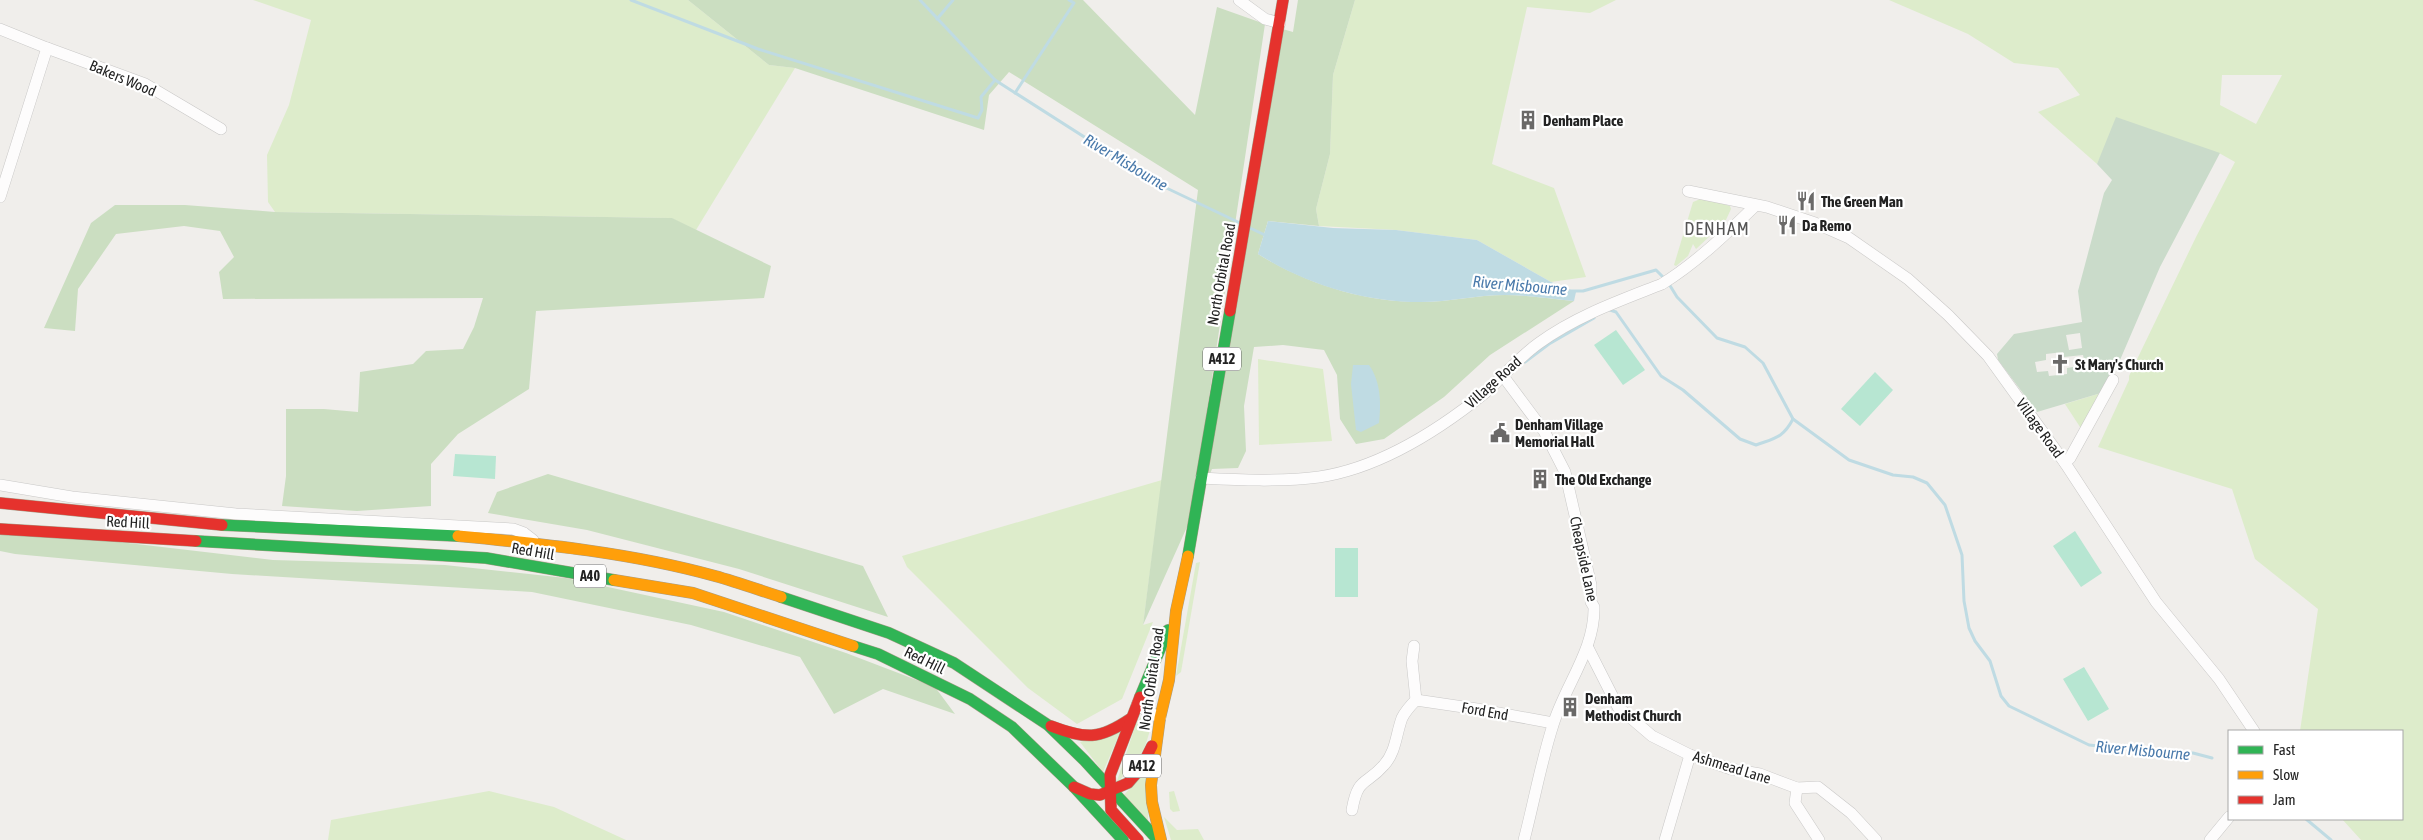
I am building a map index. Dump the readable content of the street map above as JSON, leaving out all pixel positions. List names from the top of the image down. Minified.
{"streets":{"main road":["North Orbital Road","A412","Red Hill","A40"],"street":["Bakers Wood","Village Road","Cheapside Lane","Ford End","Ashmead Lane"]},"crossings":[["North Orbital Road","A412"],["North Orbital Road","Village Road"],["North Orbital Road","Red Hill"],["North Orbital Road","A40"],["A412","Red Hill"],["A412","A40"],["Village Road","Cheapside Lane"],["Red Hill","A40"],["Cheapside Lane","Ford End"],["Cheapside Lane","Ashmead Lane"]],"districts":["DENHAM"],"water":["River Misbourne"],"places":{"building":["Denham Place","The Old Exchange","Denham Methodist Church"],"restaurant":["The Green Man","Da Remo"],"church":["St Mary's Church"],"public building":["Denham Village Memorial Hall"]},"legend":["Fast","Slow","Jam"]}
